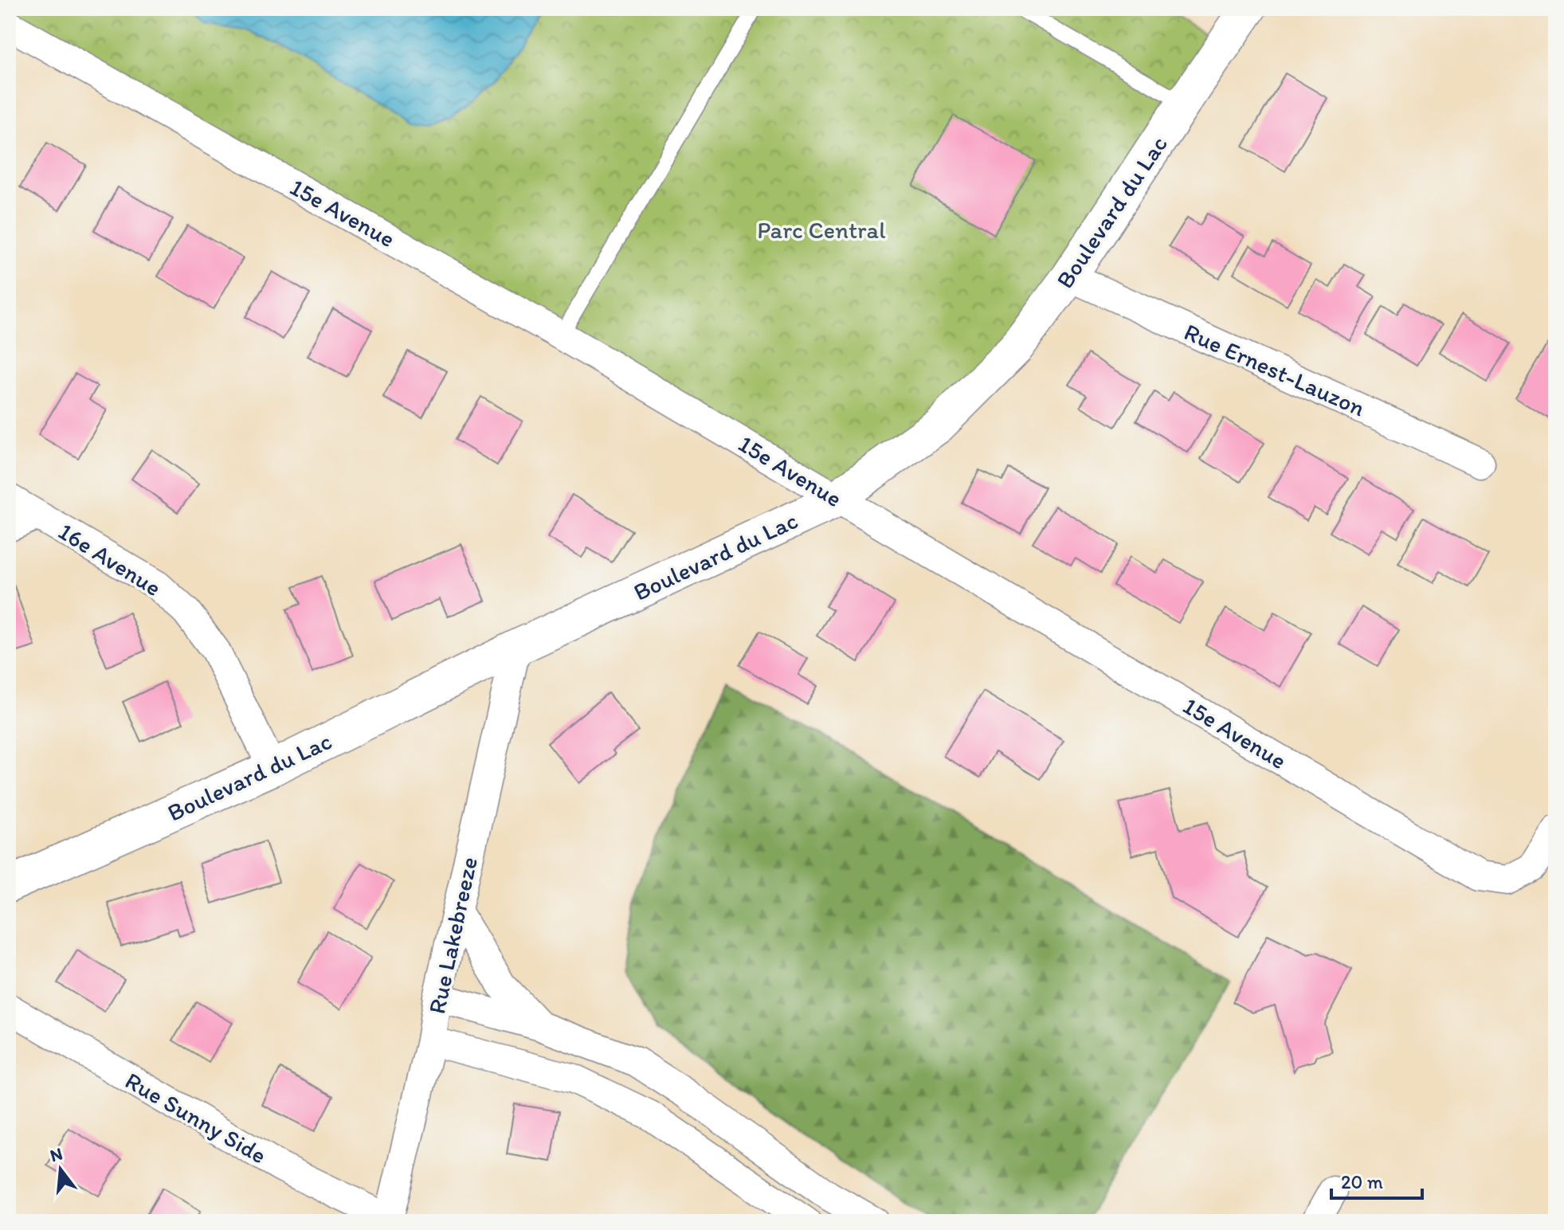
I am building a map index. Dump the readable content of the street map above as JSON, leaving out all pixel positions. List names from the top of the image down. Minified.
{"streets":{"street":["Boulevard du Lac","15e Avenue","Rue Ernest-Lauzon","16e Avenue","Rue Lakebreeze","Rue Sunny Side"]},"crossings":[["Boulevard du Lac","15e Avenue"],["Boulevard du Lac","Rue Ernest-Lauzon"],["Boulevard du Lac","16e Avenue"],["Boulevard du Lac","Rue Lakebreeze"],["Rue Lakebreeze","Rue Sunny Side"]],"parks":["Parc Central"],"scale_bar":"20 m","north":"top"}
